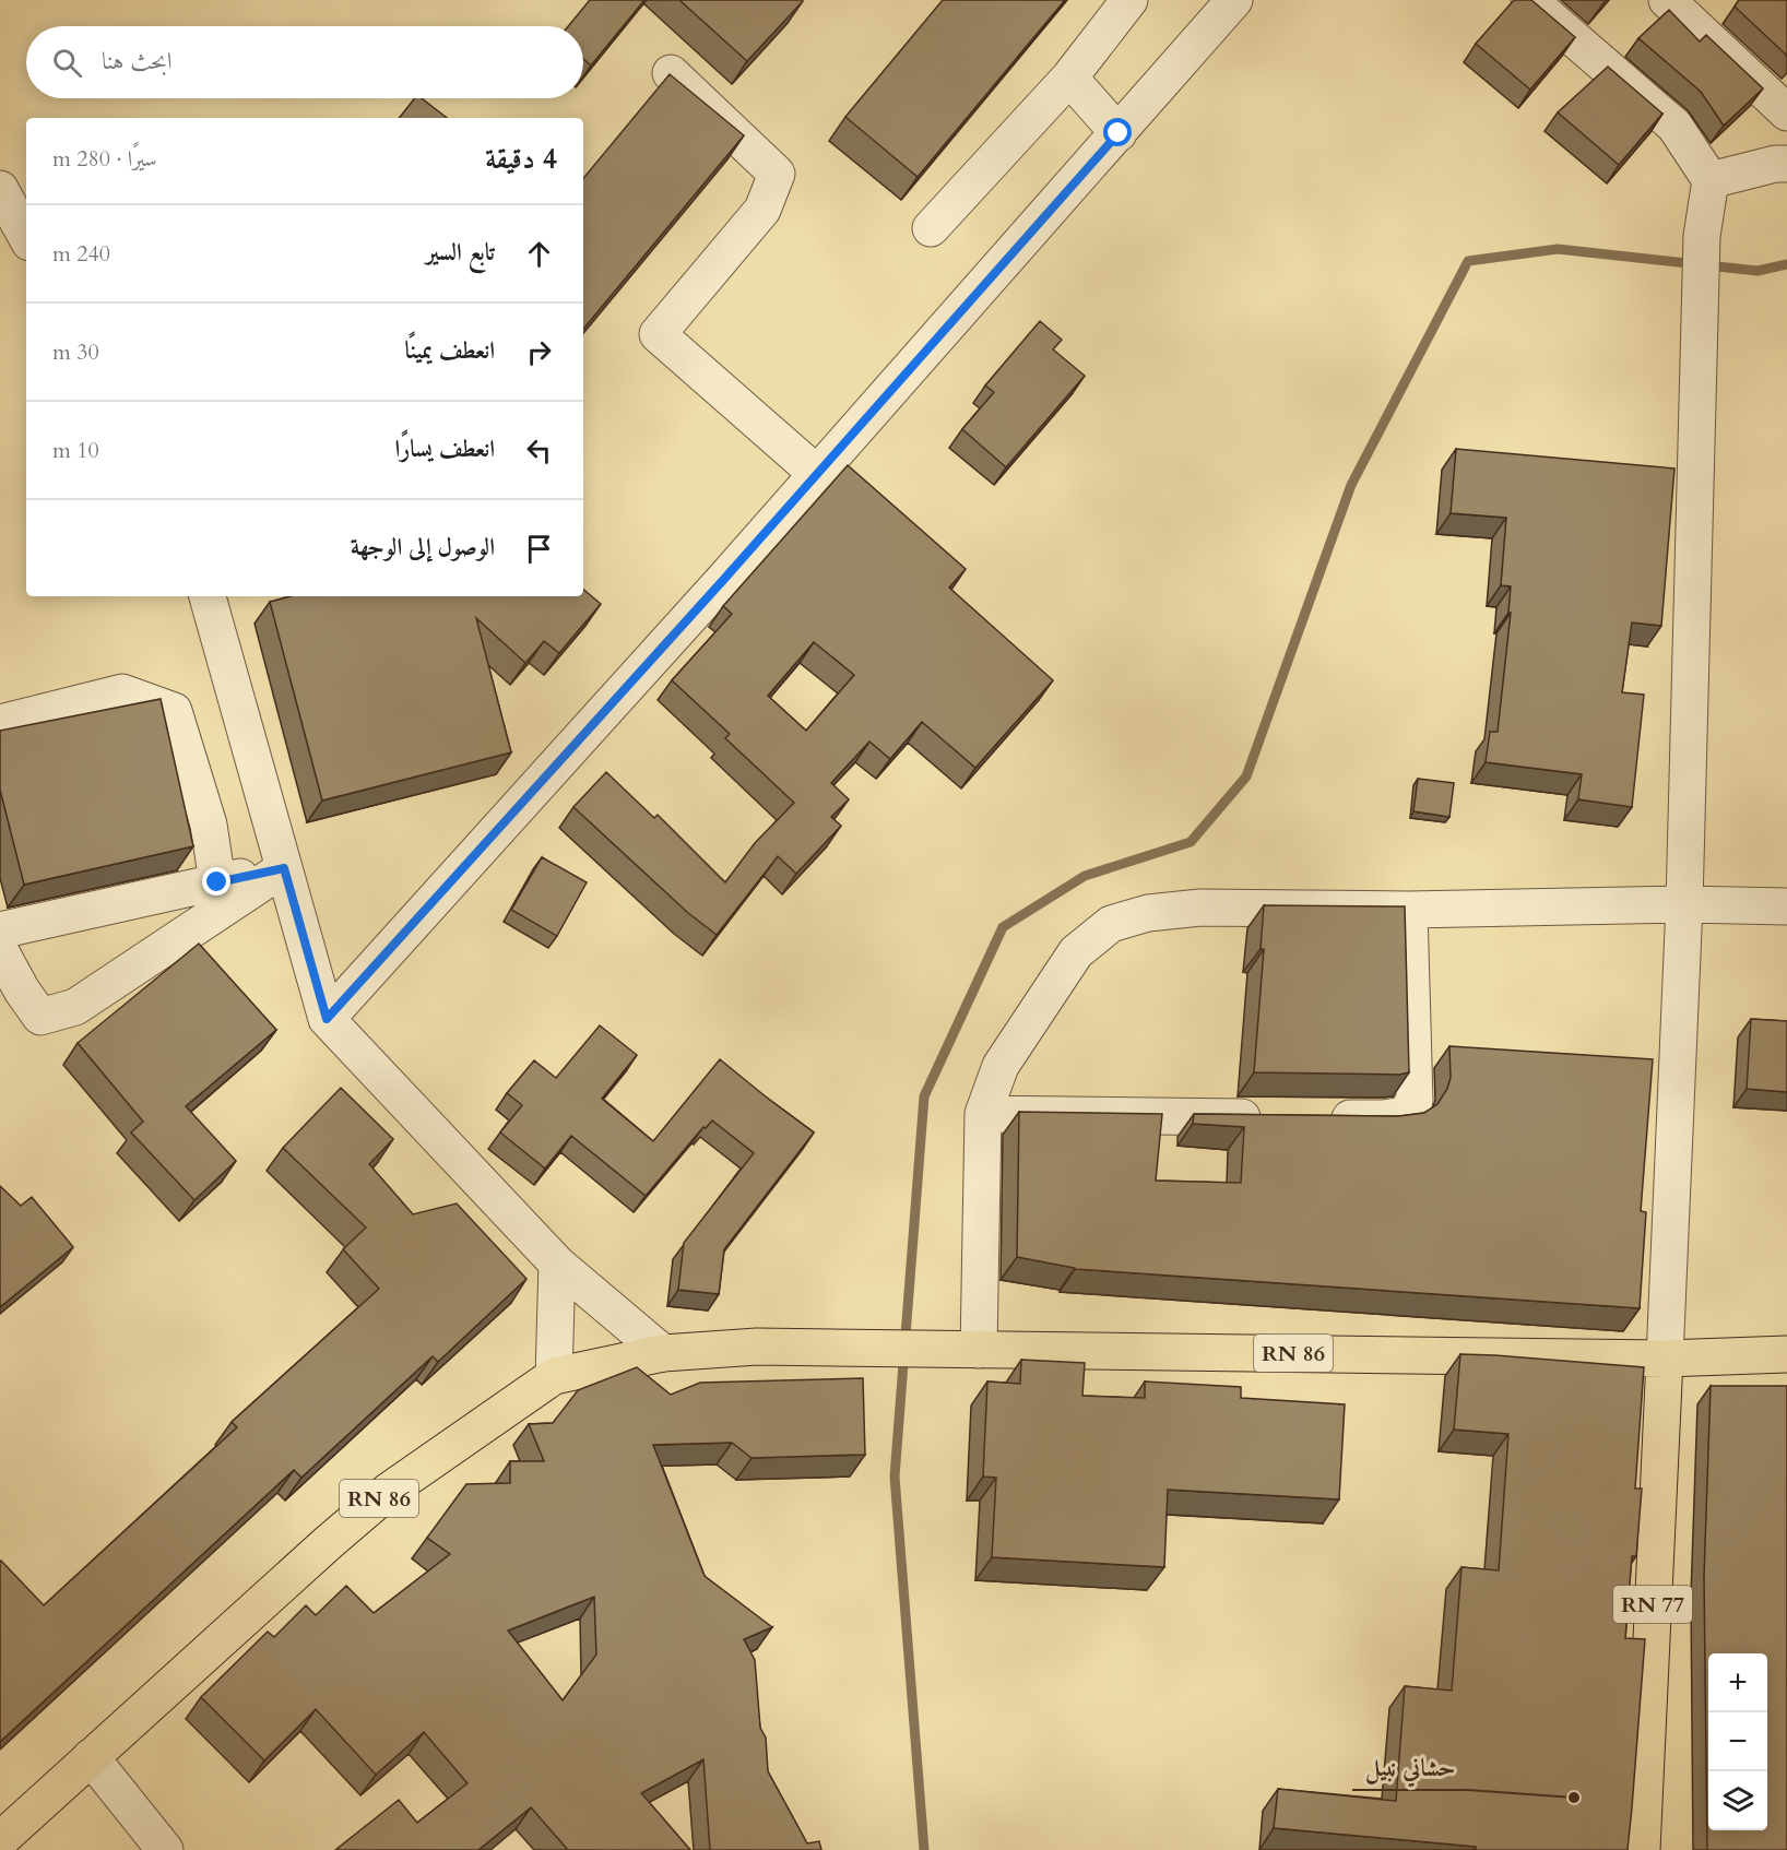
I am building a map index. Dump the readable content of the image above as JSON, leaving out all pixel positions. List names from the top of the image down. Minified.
{"streets":{"main road":["RN 86","RN 77"]},"crossings":[["RN 86","RN 77"]],"places":["حشاني نبيل"],"page":{"search":"ابحث هنا","heading":["4 دقيقة","سيرًا · 280 m"],"list":[["تابع السير","240 m"],["انعطف يمينًا","30 m"],["انعطف يسارًا","10 m"],"الوصول إلى الوجهة"],"map_buttons":["+","−"]}}
